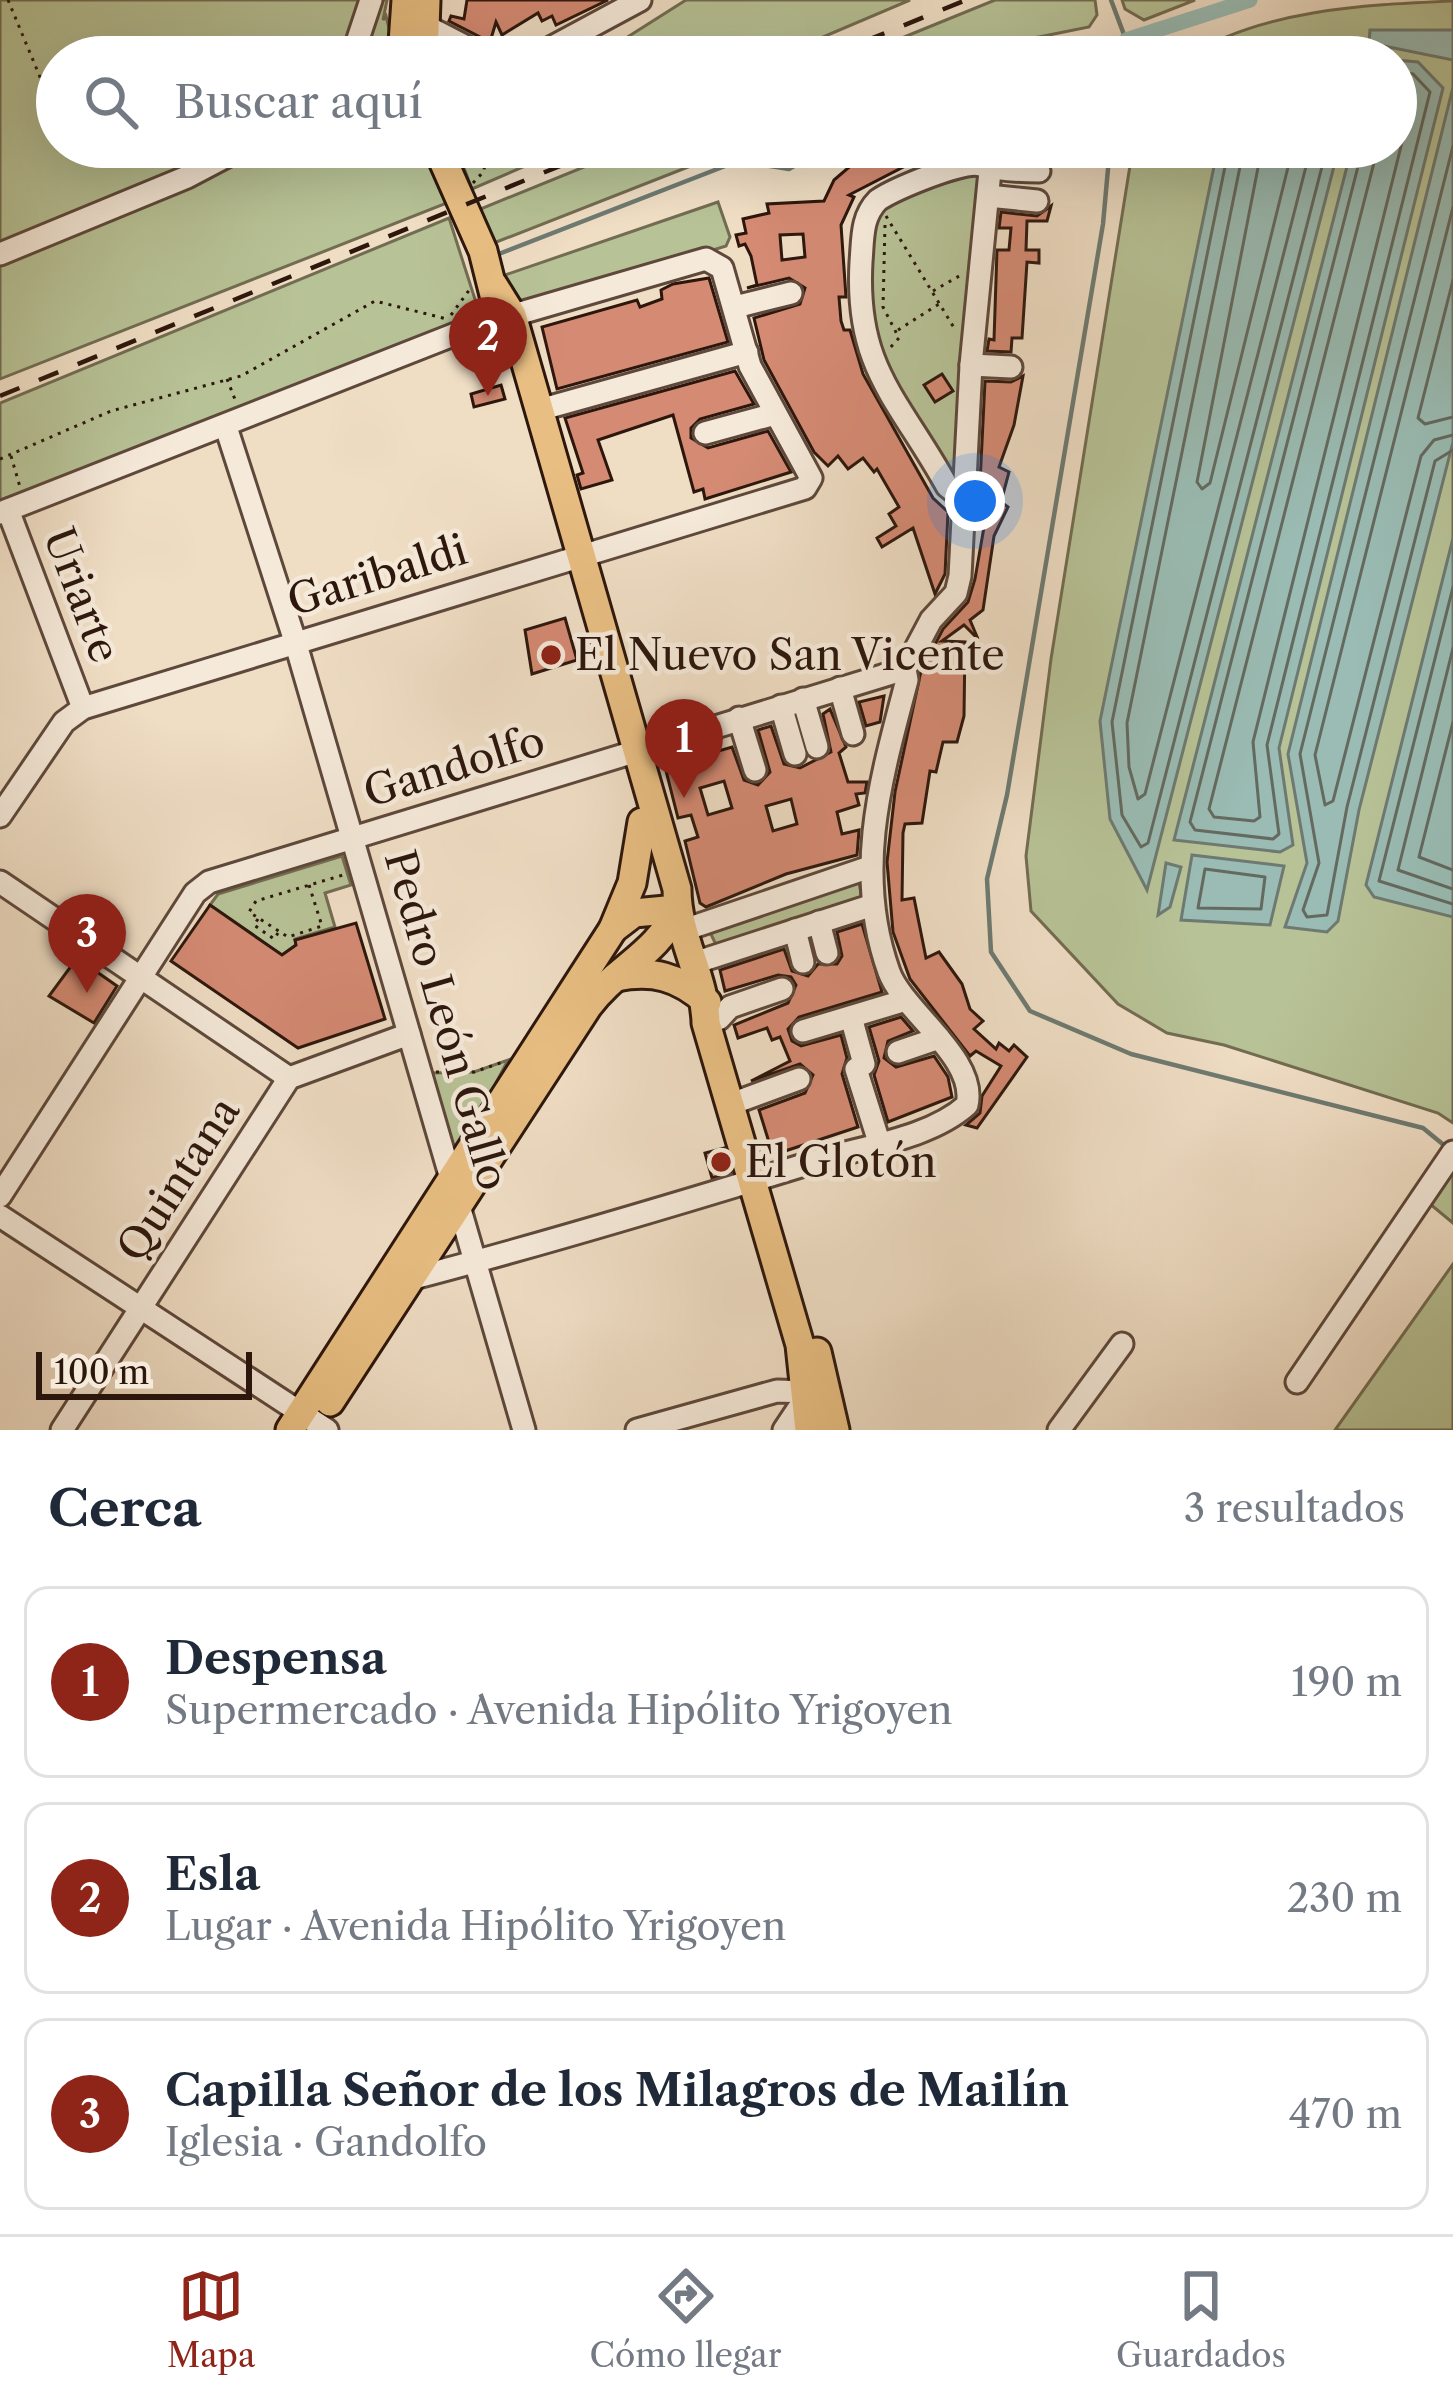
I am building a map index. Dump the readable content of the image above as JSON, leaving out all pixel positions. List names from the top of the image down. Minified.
{"streets":{"street":["Garibaldi","Uriarte","Gandolfo","Pedro León Gallo","Quintana"]},"crossings":[["Garibaldi","Uriarte"],["Garibaldi","Pedro León Gallo"],["Gandolfo","Pedro León Gallo"],["Pedro León Gallo","Quintana"]],"places":["El Nuevo San Vicente","El Glotón"],"scale_bar":"100 m","page":{"search":"Buscar aquí","pins":["2","1","3"],"scale":"100 m","heading":["Cerca","3 resultados"],"list":[{"mark":"1","name":"Despensa","note":"Supermercado · Avenida Hipólito Yrigoyen","value":"190 m"},{"mark":"2","name":"Esla","note":"Lugar · Avenida Hipólito Yrigoyen","value":"230 m"},{"mark":"3","name":"Capilla Señor de los Milagros de Mailín","note":"Iglesia · Gandolfo","value":"470 m"}],"nav":["Mapa","Cómo llegar","Guardados"]}}
